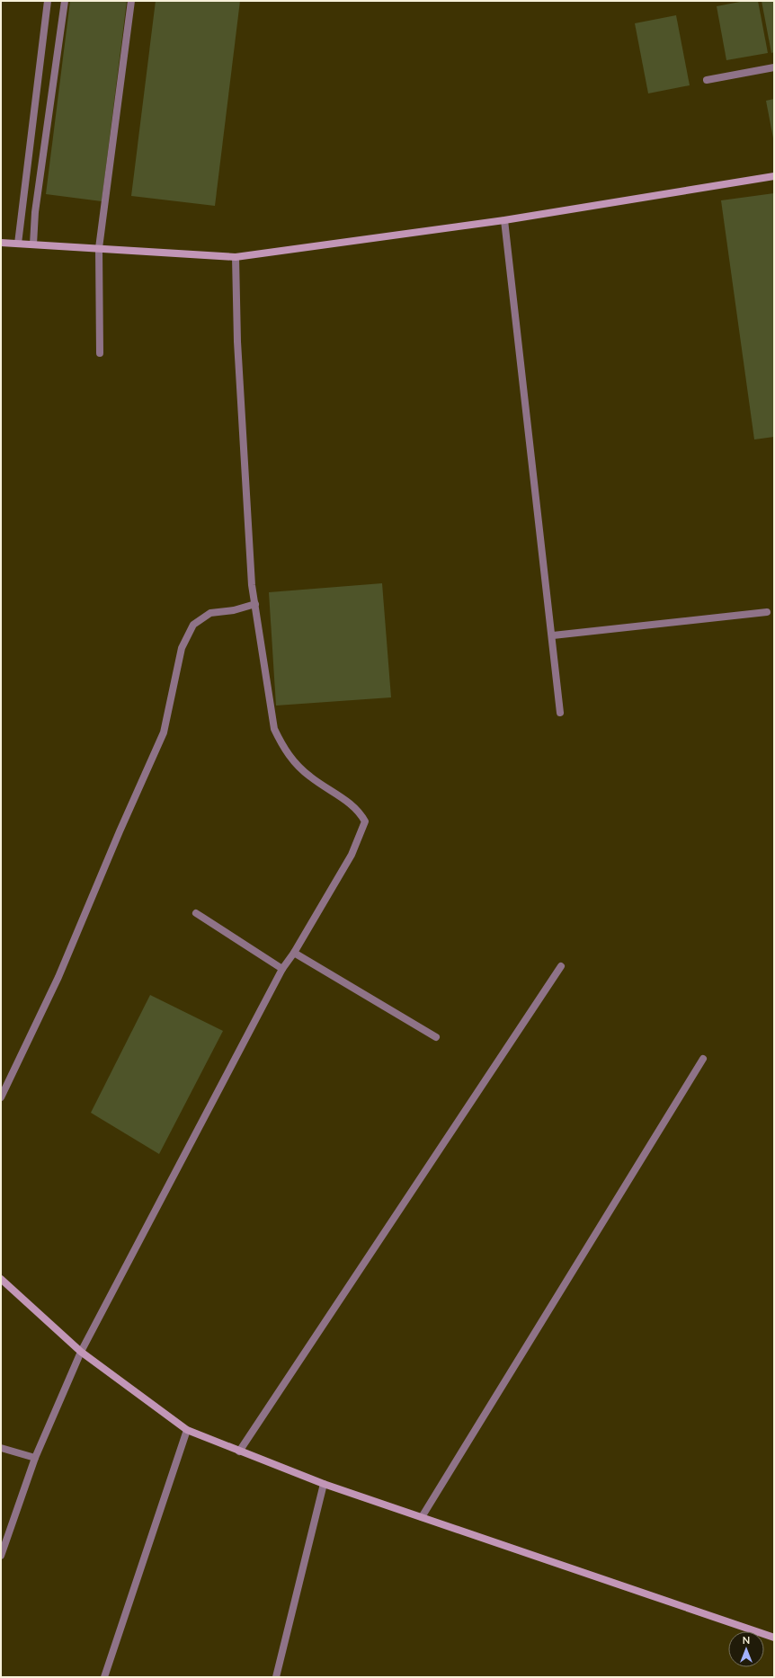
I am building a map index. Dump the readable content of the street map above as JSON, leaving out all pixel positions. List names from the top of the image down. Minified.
{"north":"top"}
